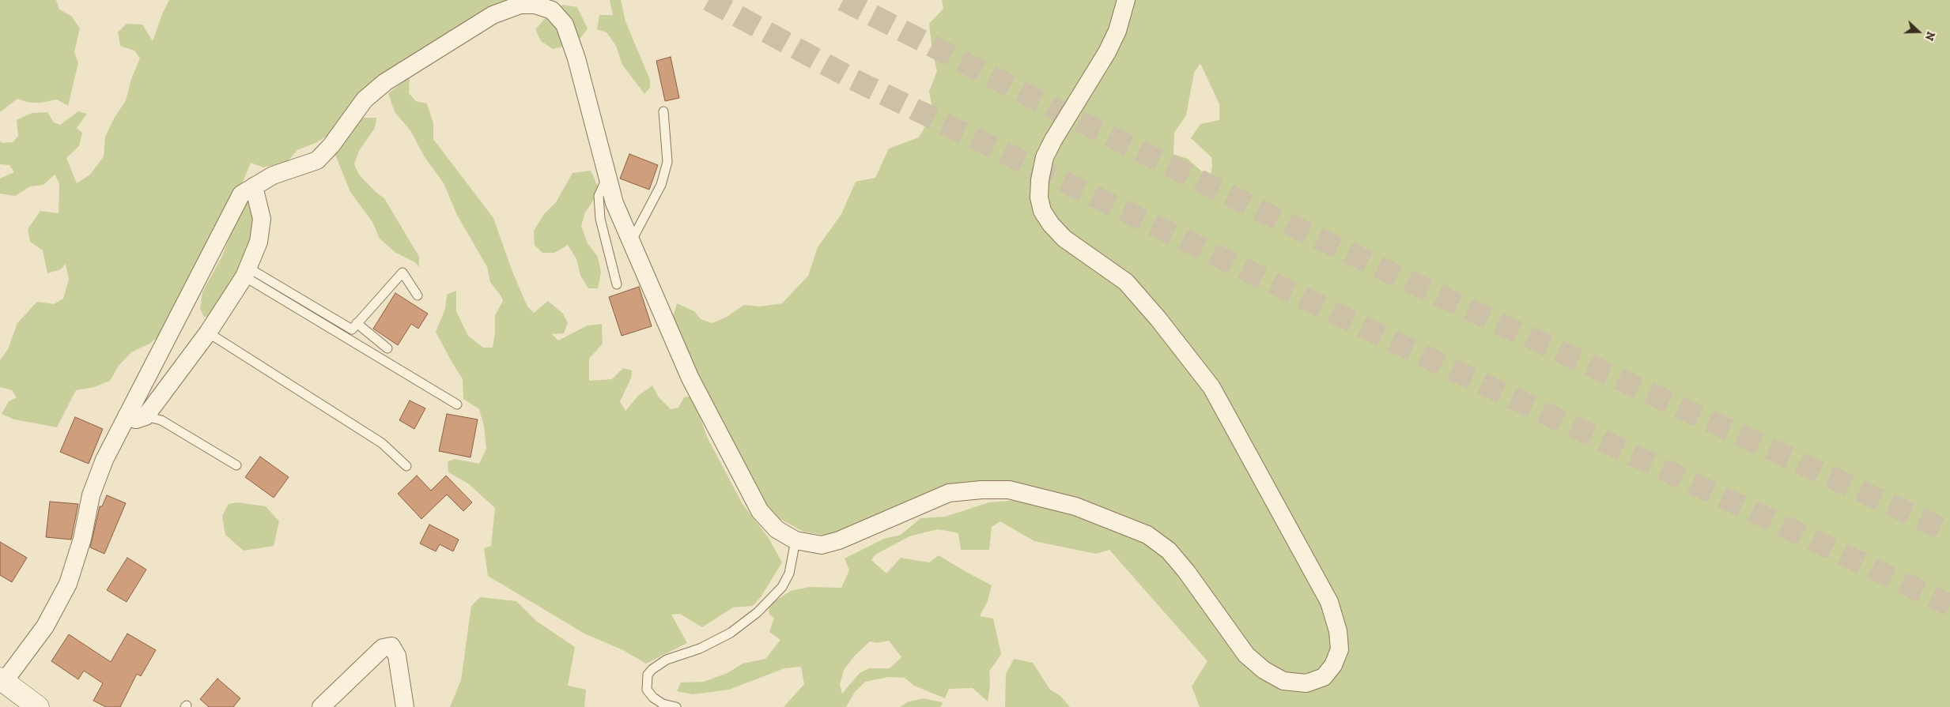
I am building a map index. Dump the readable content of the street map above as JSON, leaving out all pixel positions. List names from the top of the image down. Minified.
{"north":"right"}
